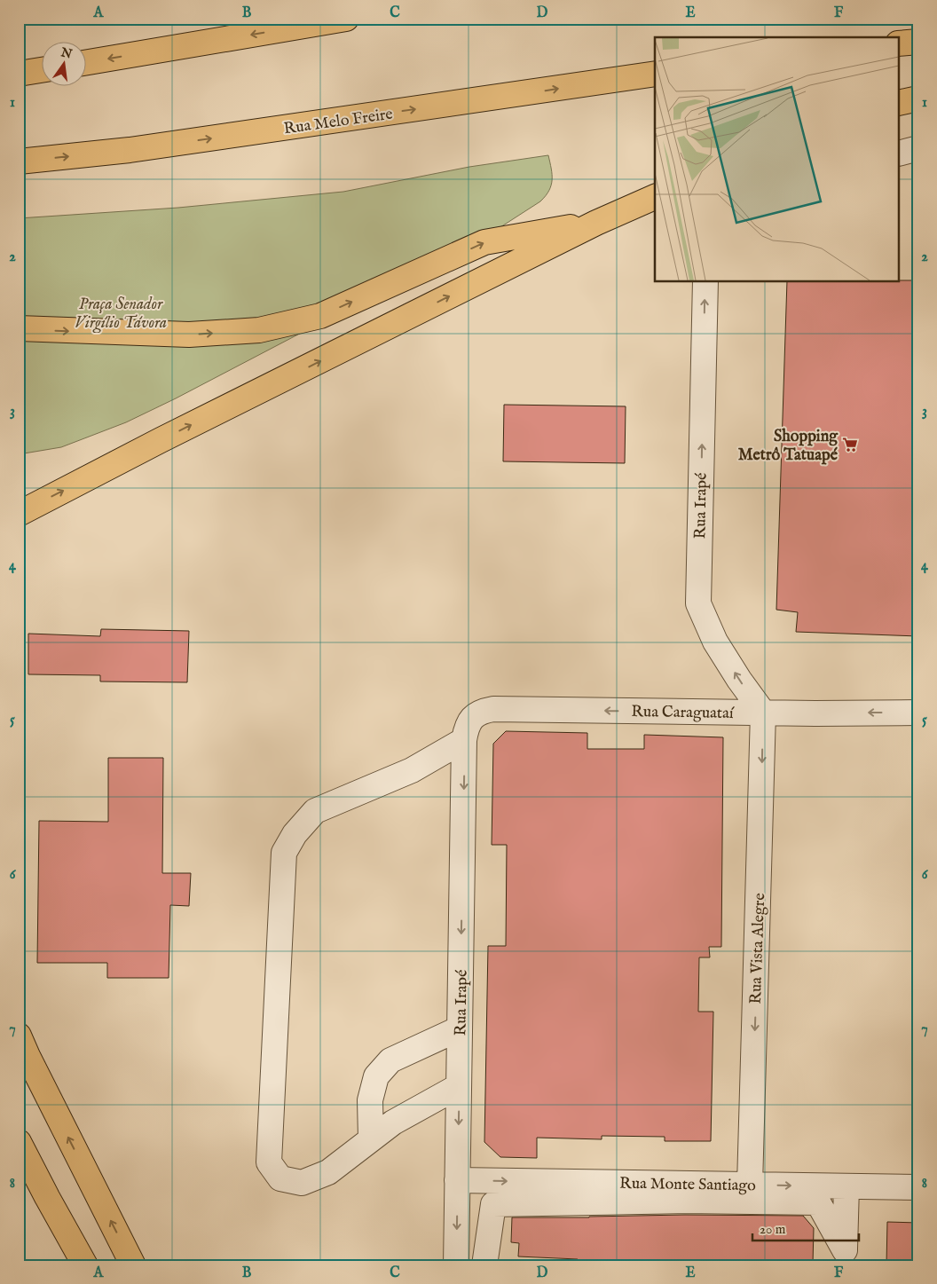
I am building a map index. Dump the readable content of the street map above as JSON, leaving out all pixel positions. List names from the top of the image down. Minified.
{"streets":{"main road":["Rua Melo Freire"],"street":["Rua Irapé","Rua Caraguataí","Rua Vista Alegre","Rua Monte Santiago"]},"crossings":[["Rua Irapé","Rua Caraguataí"],["Rua Irapé","Rua Vista Alegre"],["Rua Irapé","Rua Monte Santiago"],["Rua Caraguataí","Rua Vista Alegre"],["Rua Vista Alegre","Rua Monte Santiago"]],"one_way":["Rua Caraguataí","Rua Vista Alegre","Rua Monte Santiago"],"parks":["Praça Senador Virgílio Távora"],"places":{"supermarket":["Shopping Metrô Tatuapé"]},"scale_bar":"20 m","north":"top","grid":{"columns":["A","B","C","D","E","F"],"rows":["1","2","3","4","5","6","7","8"]}}
